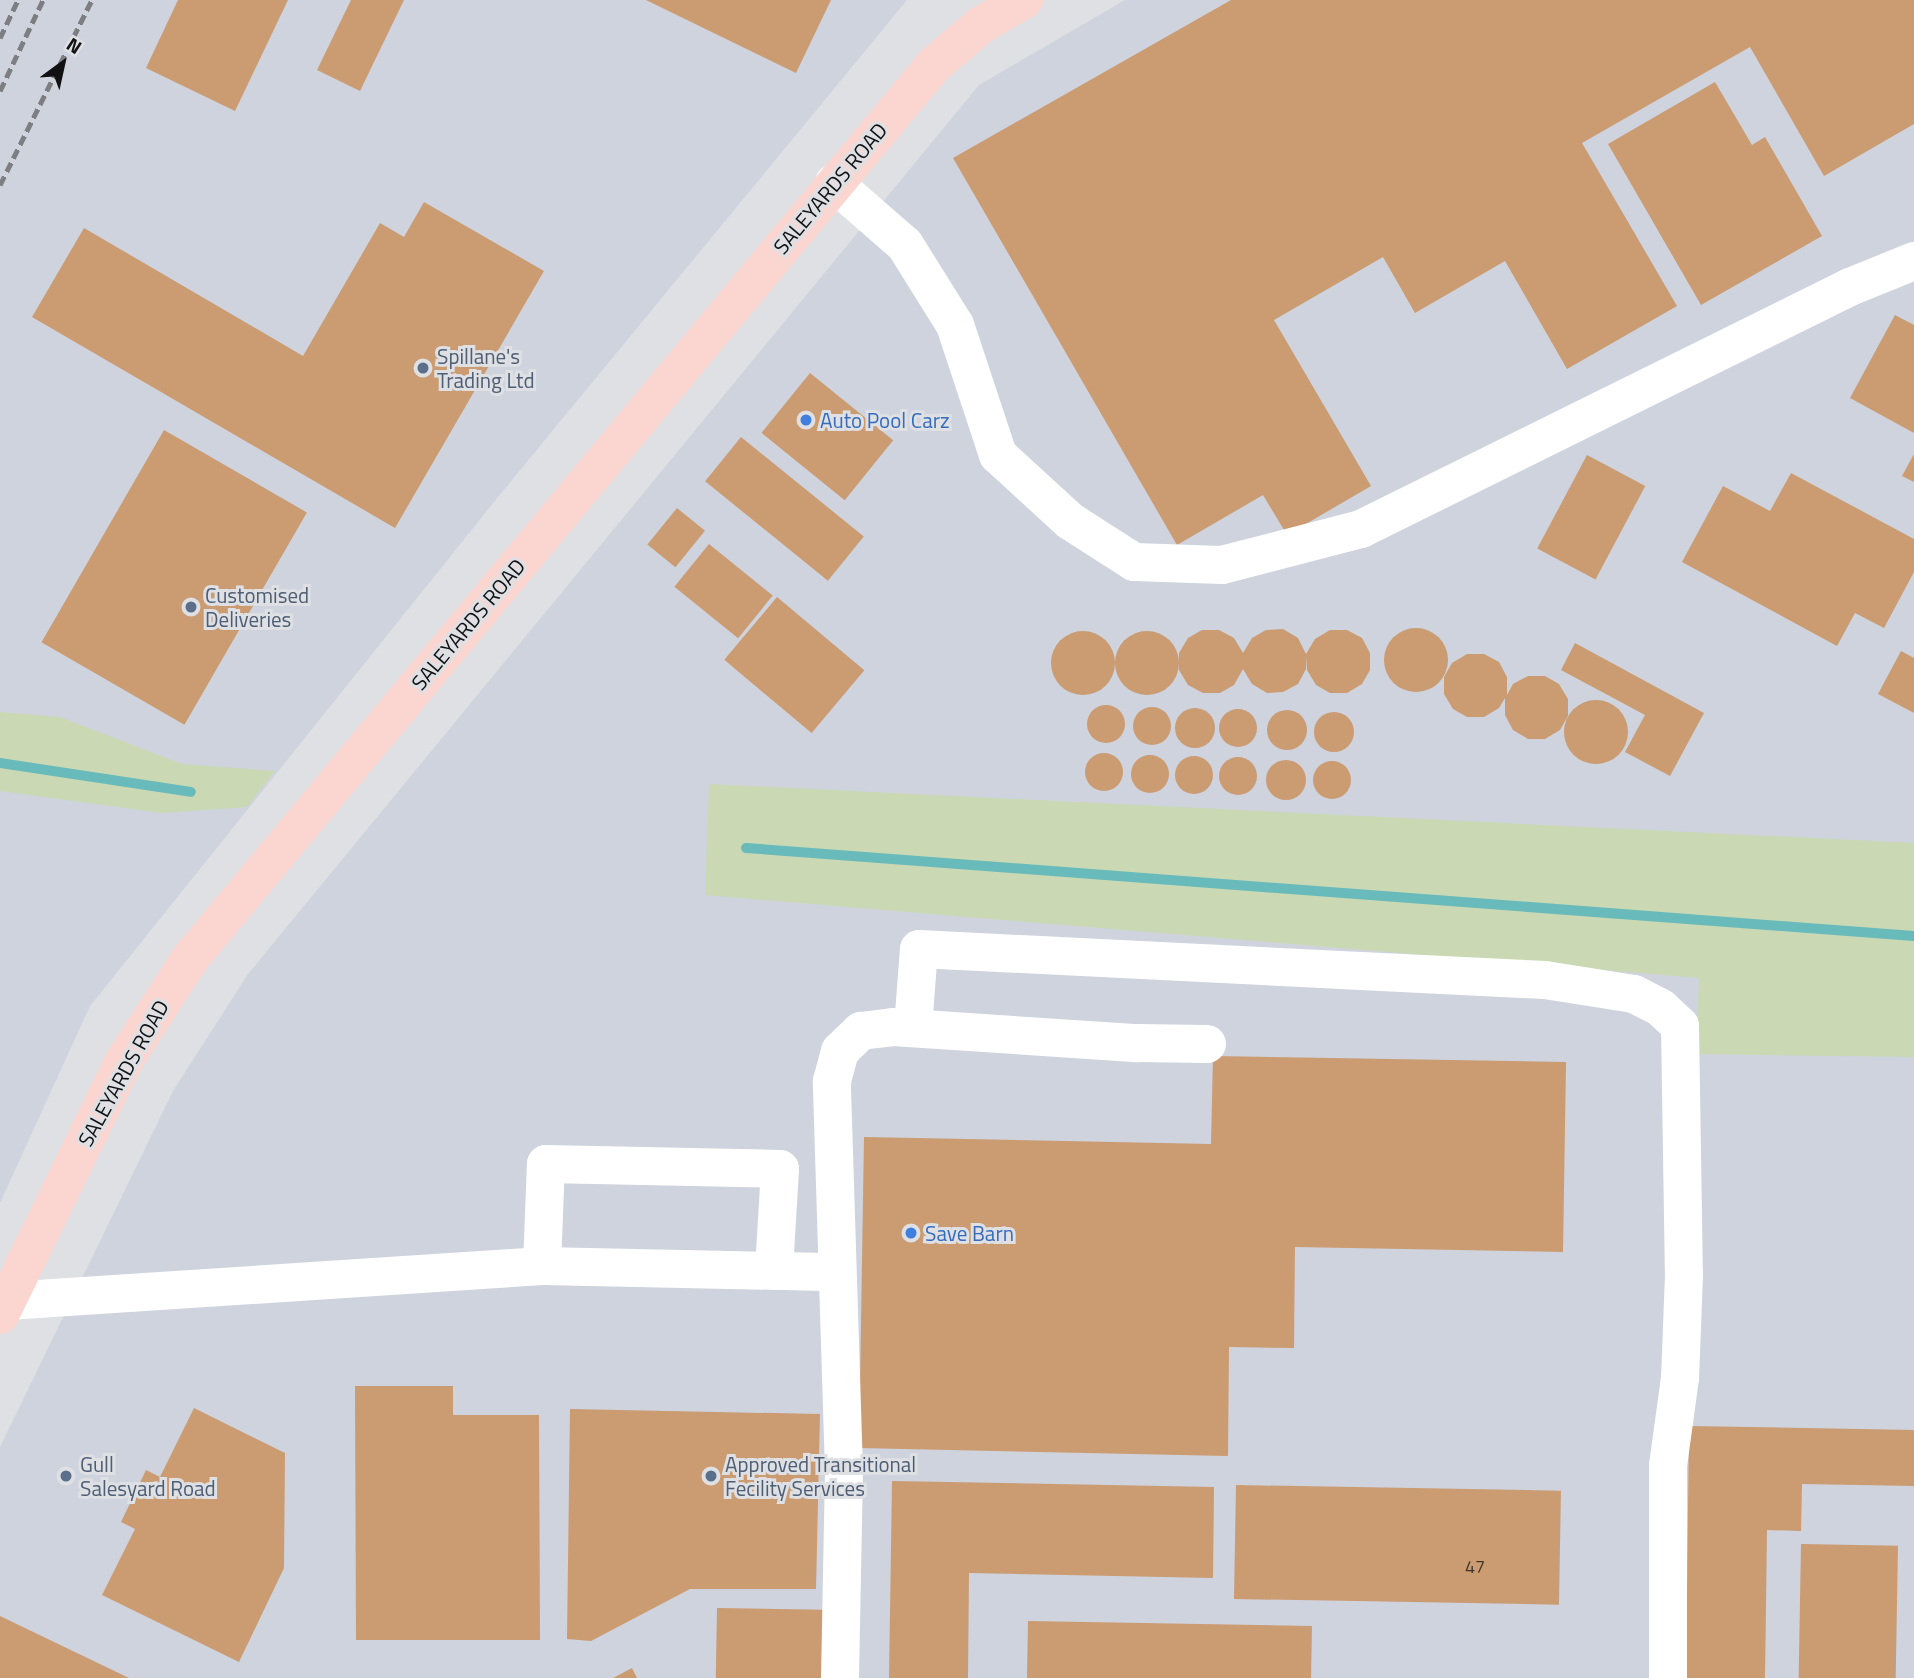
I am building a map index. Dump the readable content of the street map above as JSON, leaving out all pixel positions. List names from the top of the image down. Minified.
{"streets":{"main road":["SALEYARDS ROAD"]},"places":["Spillane's Trading Ltd","Auto Pool Carz","Customised Deliveries","Save Barn","Gull Salesyard Road","Approved Transitional Fecility Services"],"house_numbers":["47"],"north":"top right"}
